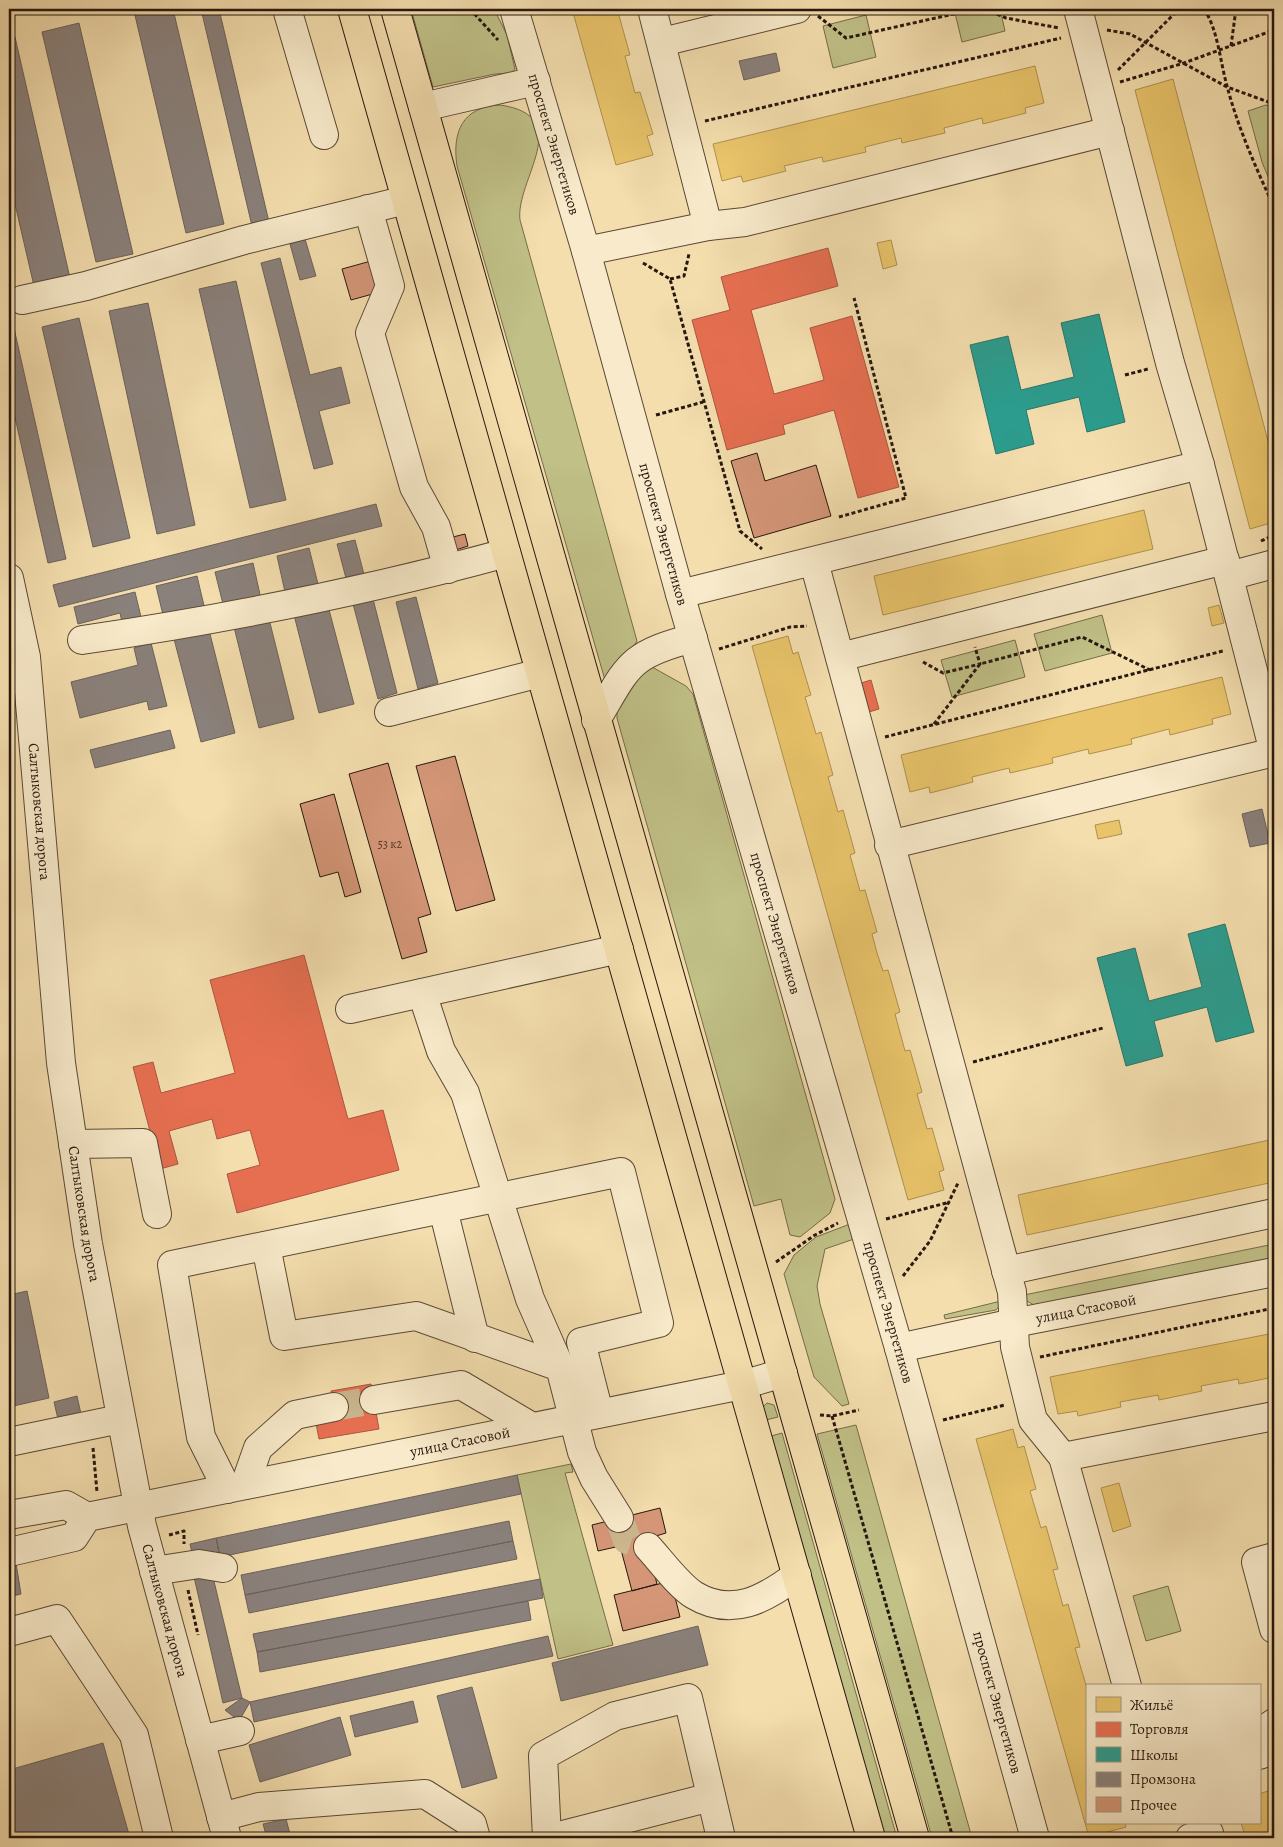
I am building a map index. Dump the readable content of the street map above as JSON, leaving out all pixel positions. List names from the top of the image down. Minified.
{"streets":{"street":["проспект Энергетиков","Салтыковская дорога","улица Стасовой"]},"crossings":[["проспект Энергетиков","улица Стасовой"],["Салтыковская дорога","улица Стасовой"]],"house_numbers":["53 к2"],"legend":["Жильё","Торговля","Школы","Промзона","Прочее"]}
